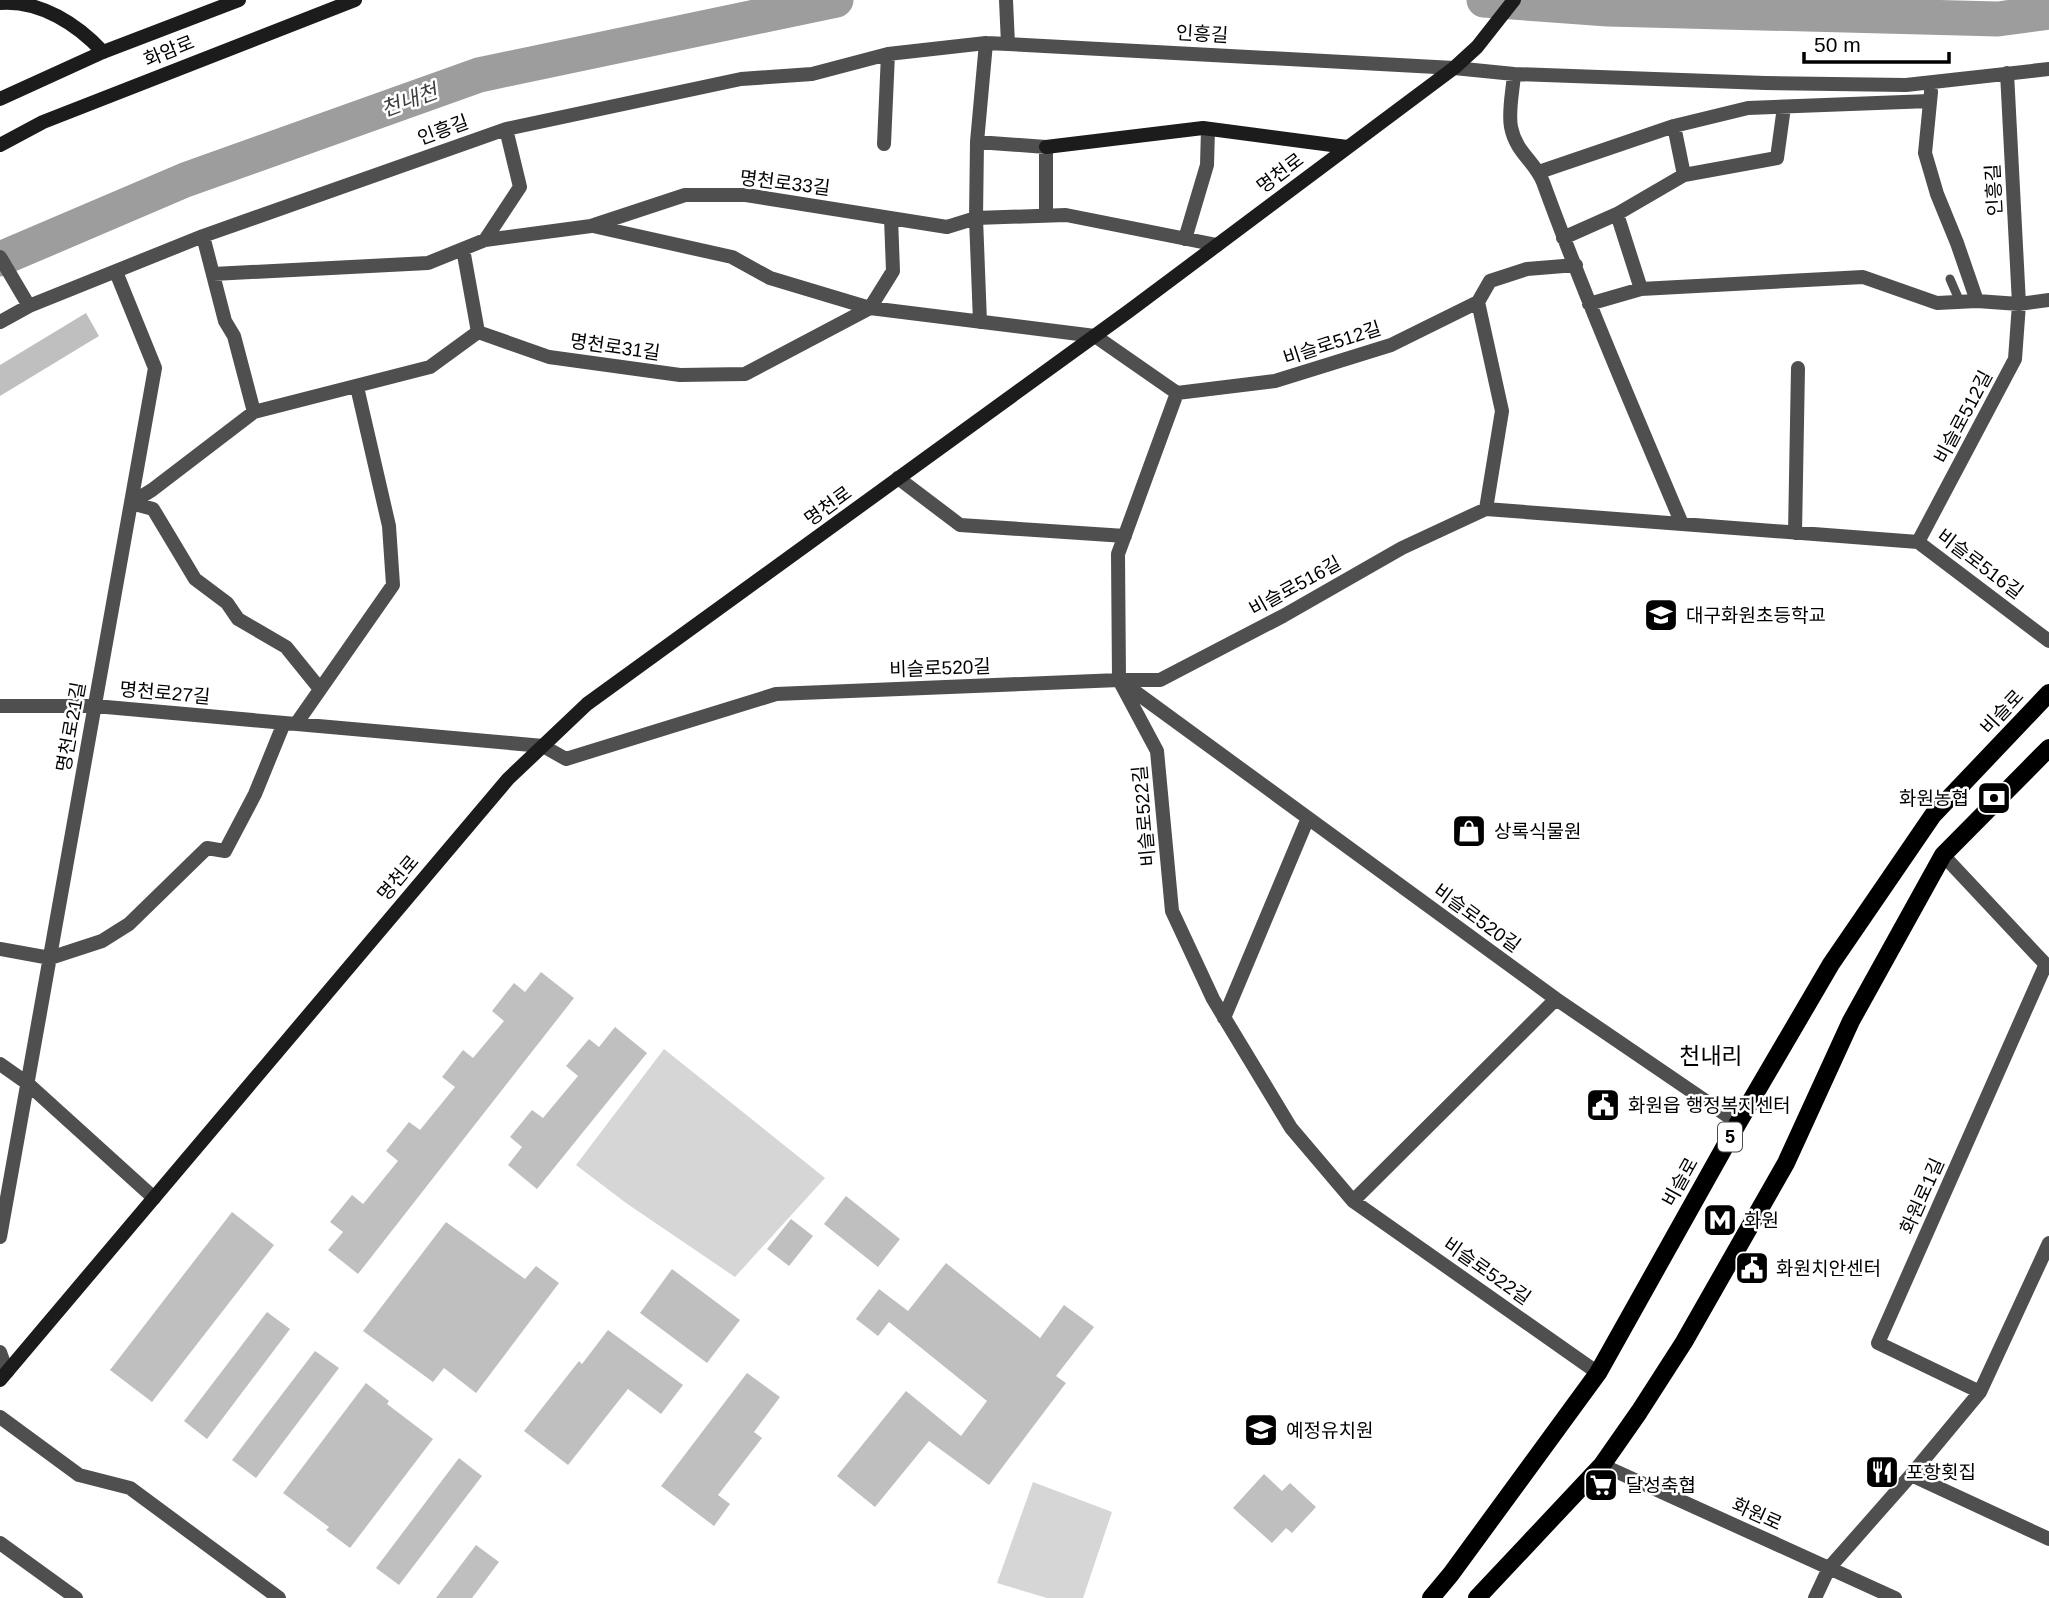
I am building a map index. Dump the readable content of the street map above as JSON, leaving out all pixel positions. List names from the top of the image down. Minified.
{"streets":{"main road":["비슬로","5"],"street":["인흥길","화암로","명천로","명천로33길","비슬로512길","명천로31길","비슬로516길","비슬로520길","명천로27길","명천로21길","비슬로522길","화원로1길","화원로"]},"crossings":[["인흥길","명천로"],["인흥길","비슬로512길"],["인흥길","명천로21길"],["명천로","명천로33길"],["명천로","비슬로520길"],["명천로","명천로27길"],["명천로33길","명천로31길"],["비슬로512길","비슬로516길"],["비슬로512길","비슬로522길"],["비슬로516길","비슬로520길"],["비슬로516길","비슬로522길"],["비슬로520길","명천로27길"],["비슬로520길","비슬로"],["비슬로520길","비슬로522길"],["명천로27길","명천로21길"],["비슬로","비슬로522길"]],"districts":["천내리"],"water":["천내천"],"places":{"school or university":["대구화원초등학교","예정유치원"],"bank":["화원농협"],"shop":["상록식물원"],"public building":["화원읍 행정복지센터","화원치안센터"],"metro station":["화원"],"restaurant":["포항횟집"],"supermarket":["달성축협"]},"scale_bar":"50 m"}
